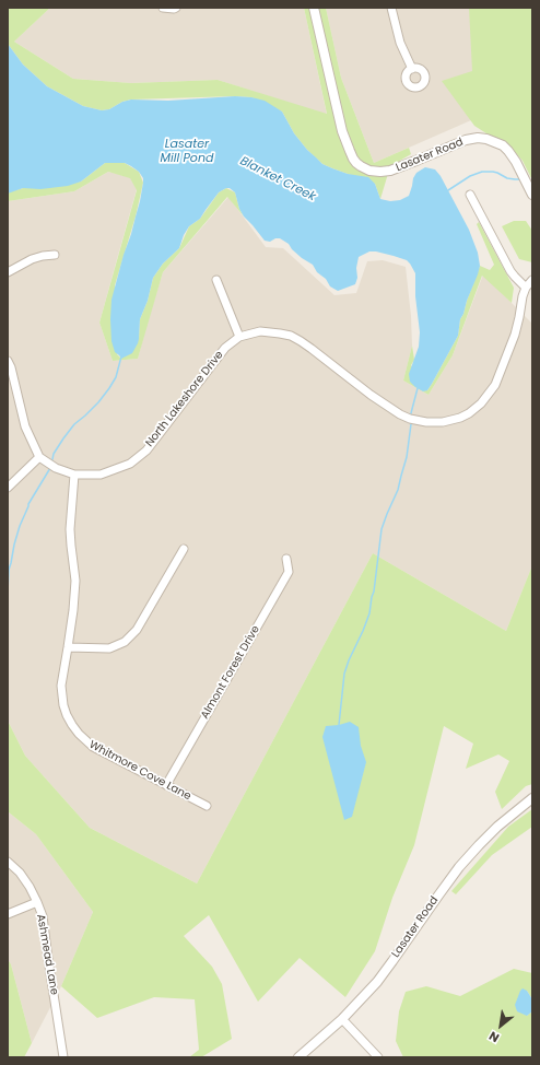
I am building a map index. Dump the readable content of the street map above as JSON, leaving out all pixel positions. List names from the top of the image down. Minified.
{"streets":{"street":["Lasater Road","North Lakeshore Drive","Almont Forest Drive","Whitmore Cove Lane","Ashmead Lane"]},"crossings":[["North Lakeshore Drive","Whitmore Cove Lane"],["Almont Forest Drive","Whitmore Cove Lane"]],"water":["Lasater Mill Pond","Blanket Creek"],"north":"bottom left"}
